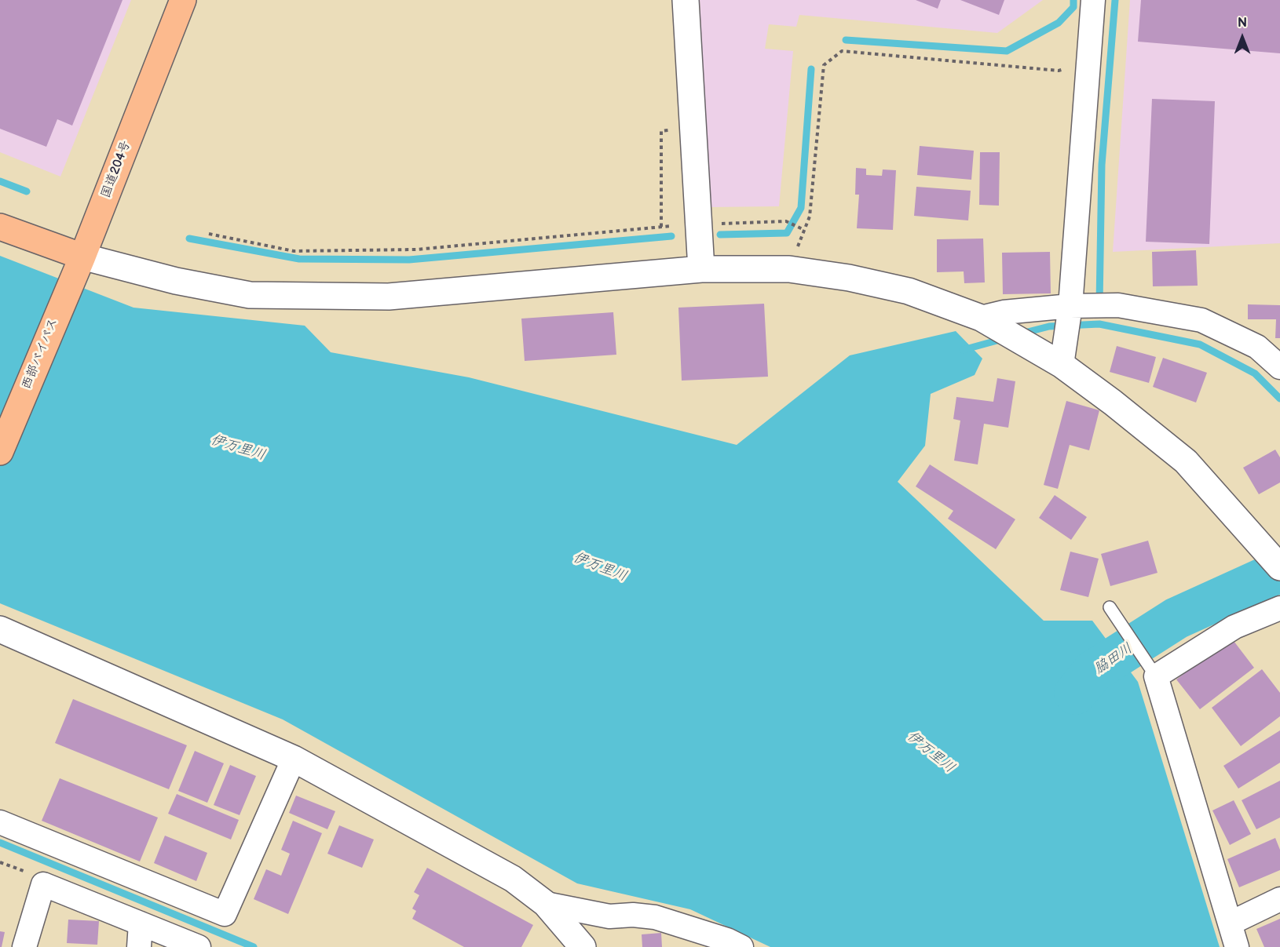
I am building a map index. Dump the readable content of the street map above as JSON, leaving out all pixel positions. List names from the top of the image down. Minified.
{"streets":{"highway":["国道204号","西部バイパス"]},"crossings":[["国道204号","西部バイパス"]],"water":["伊万里川","脇田川"],"north":"top"}
